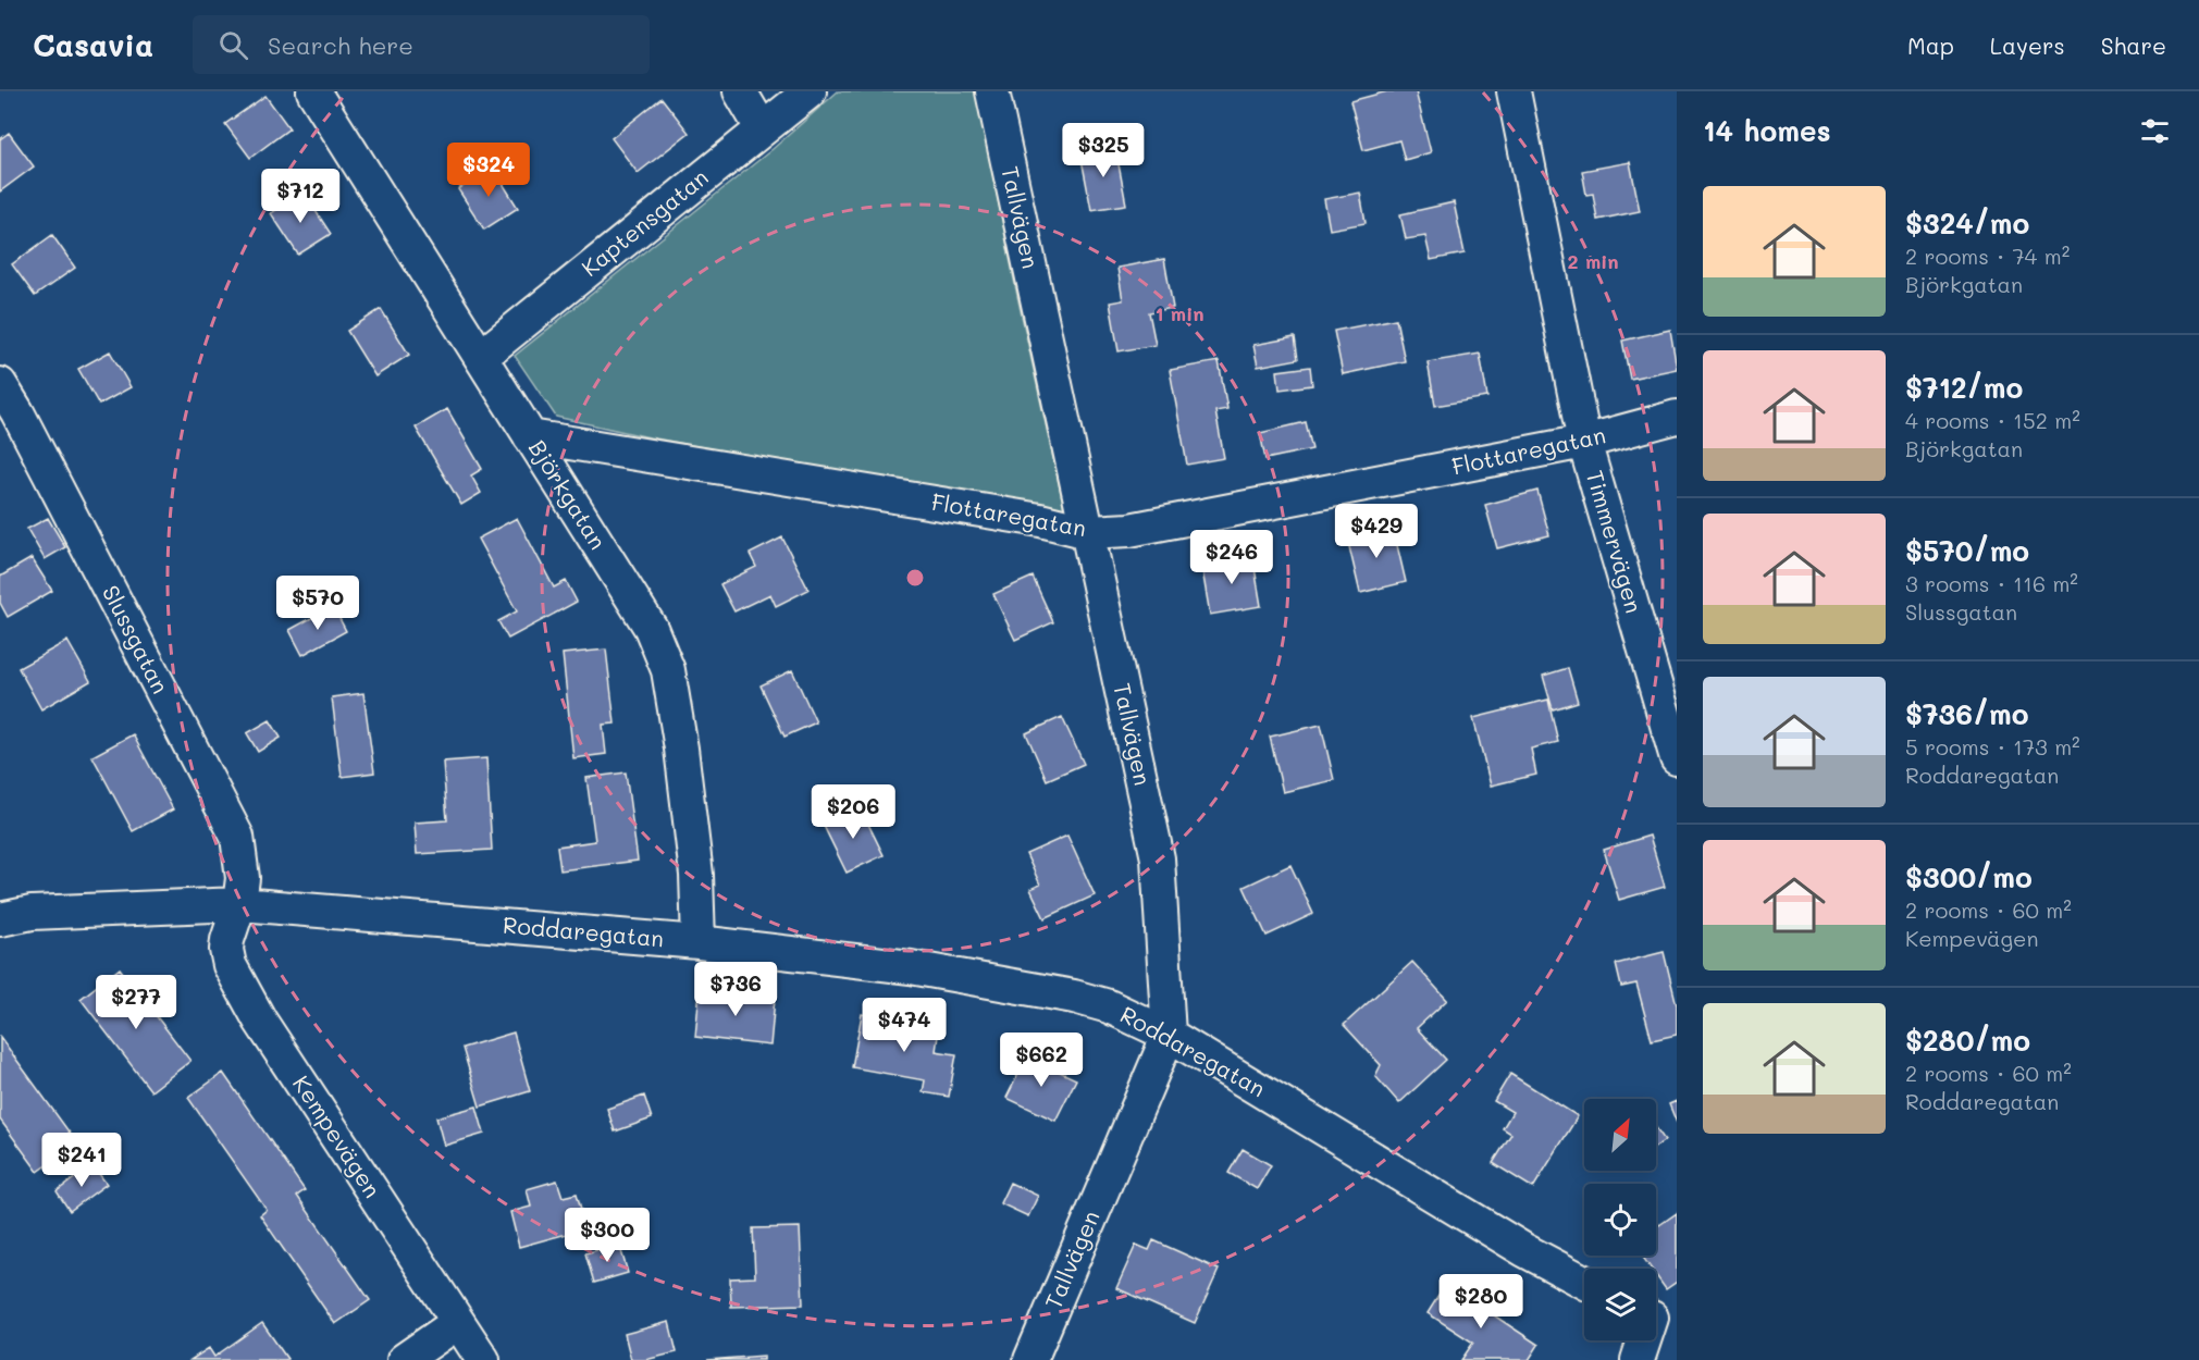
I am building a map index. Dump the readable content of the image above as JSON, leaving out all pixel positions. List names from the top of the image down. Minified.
{"streets":{"street":["Tallvägen","Kaptensgatan","Flottaregatan","Björkgatan","Timmervägen","Slussgatan","Roddaregatan","Kempevägen"]},"crossings":[["Tallvägen","Flottaregatan"],["Tallvägen","Roddaregatan"],["Kaptensgatan","Björkgatan"],["Flottaregatan","Björkgatan"],["Flottaregatan","Timmervägen"],["Björkgatan","Roddaregatan"],["Slussgatan","Roddaregatan"],["Slussgatan","Kempevägen"],["Roddaregatan","Kempevägen"]],"north":"top right","page":{"header":"Casavia","search":"Search here","nav":["Map","Layers","Share"],"heading":"14 homes","price":["$325","$324","$712","$429","$246","$570","$206","$736","$277","$474","$662","$241","$300","$280"],"list":[{"name":"$324/mo","note":"2 rooms · 74 m² · Björkgatan"},{"name":"$712/mo","note":"4 rooms · 152 m² · Björkgatan"},{"name":"$570/mo","note":"3 rooms · 116 m² · Slussgatan"},{"name":"$736/mo","note":"5 rooms · 173 m² · Roddaregatan"},{"name":"$300/mo","note":"2 rooms · 60 m² · Kempevägen"},{"name":"$280/mo","note":"2 rooms · 60 m² · Roddaregatan"}]},"rings":["2 min","1 min"]}
